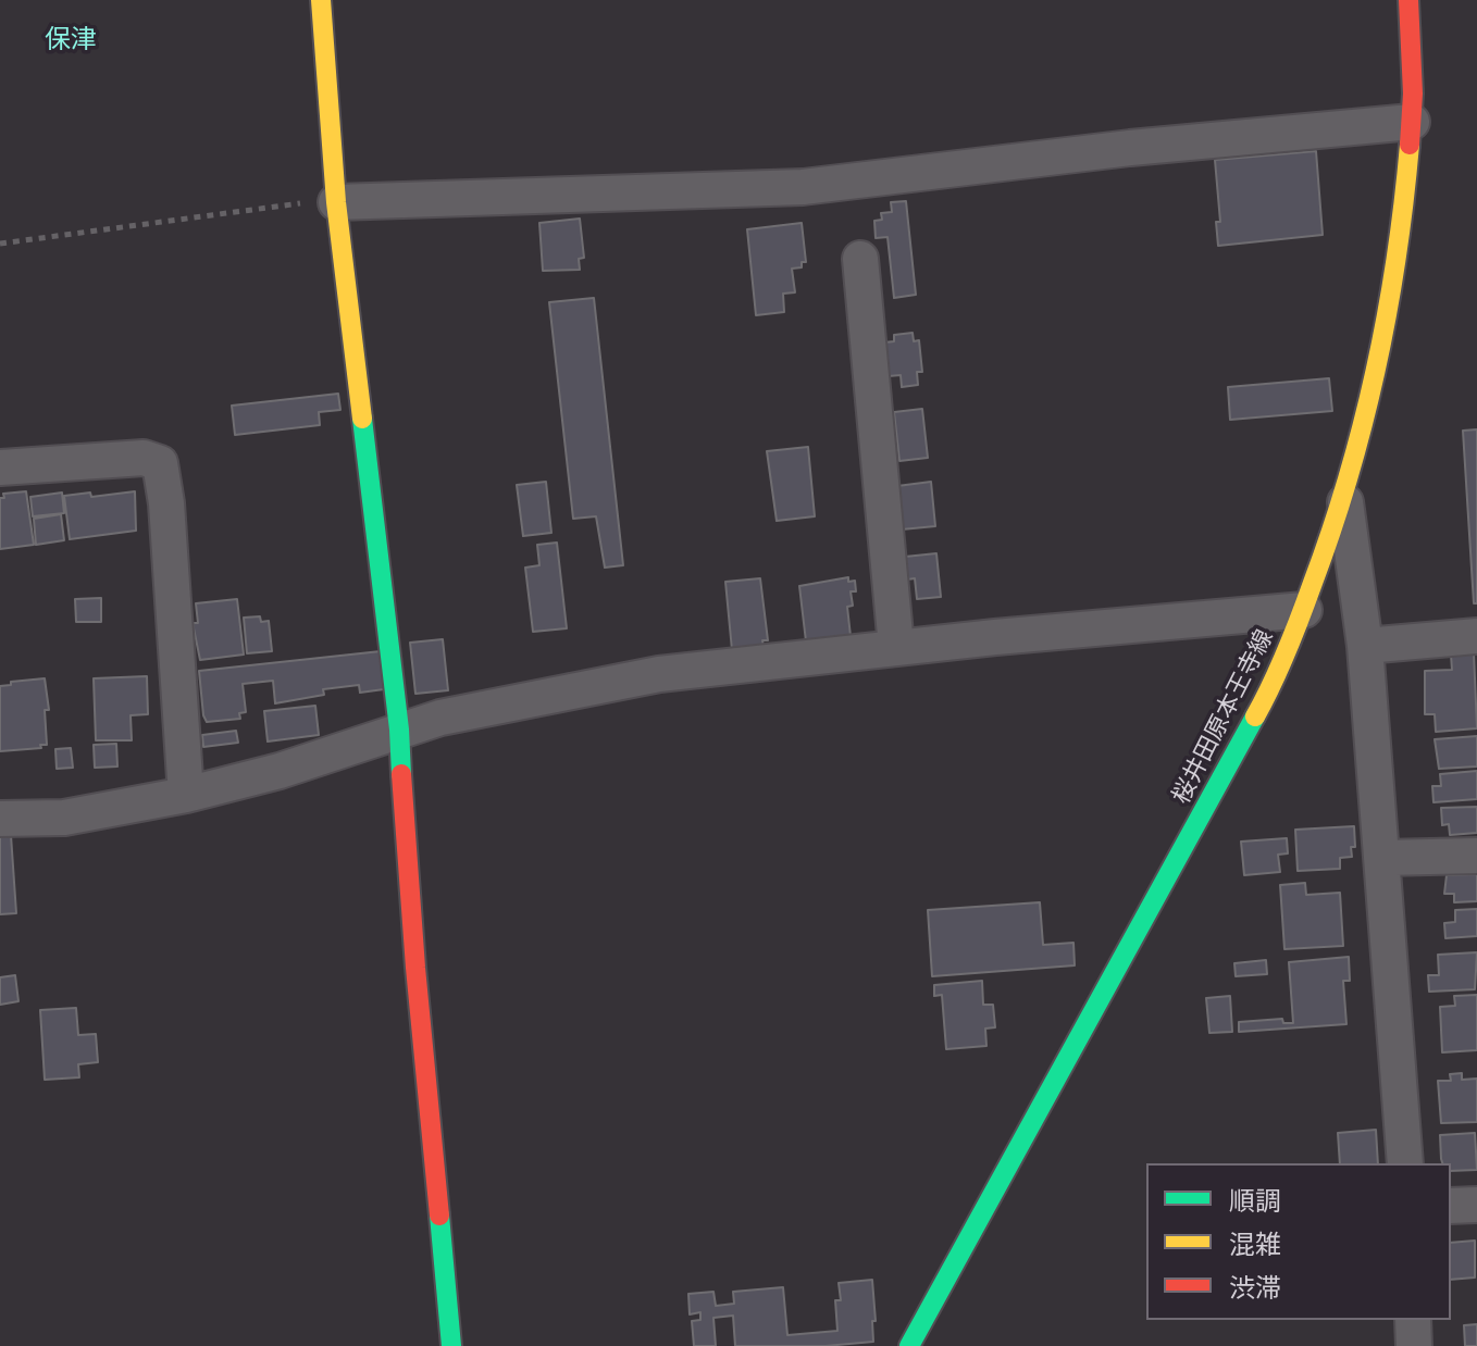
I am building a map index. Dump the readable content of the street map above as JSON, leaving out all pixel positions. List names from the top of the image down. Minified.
{"streets":{"main road":["桜井田原本王寺線"]},"districts":["保津"],"legend":["順調","混雑","渋滞"]}
